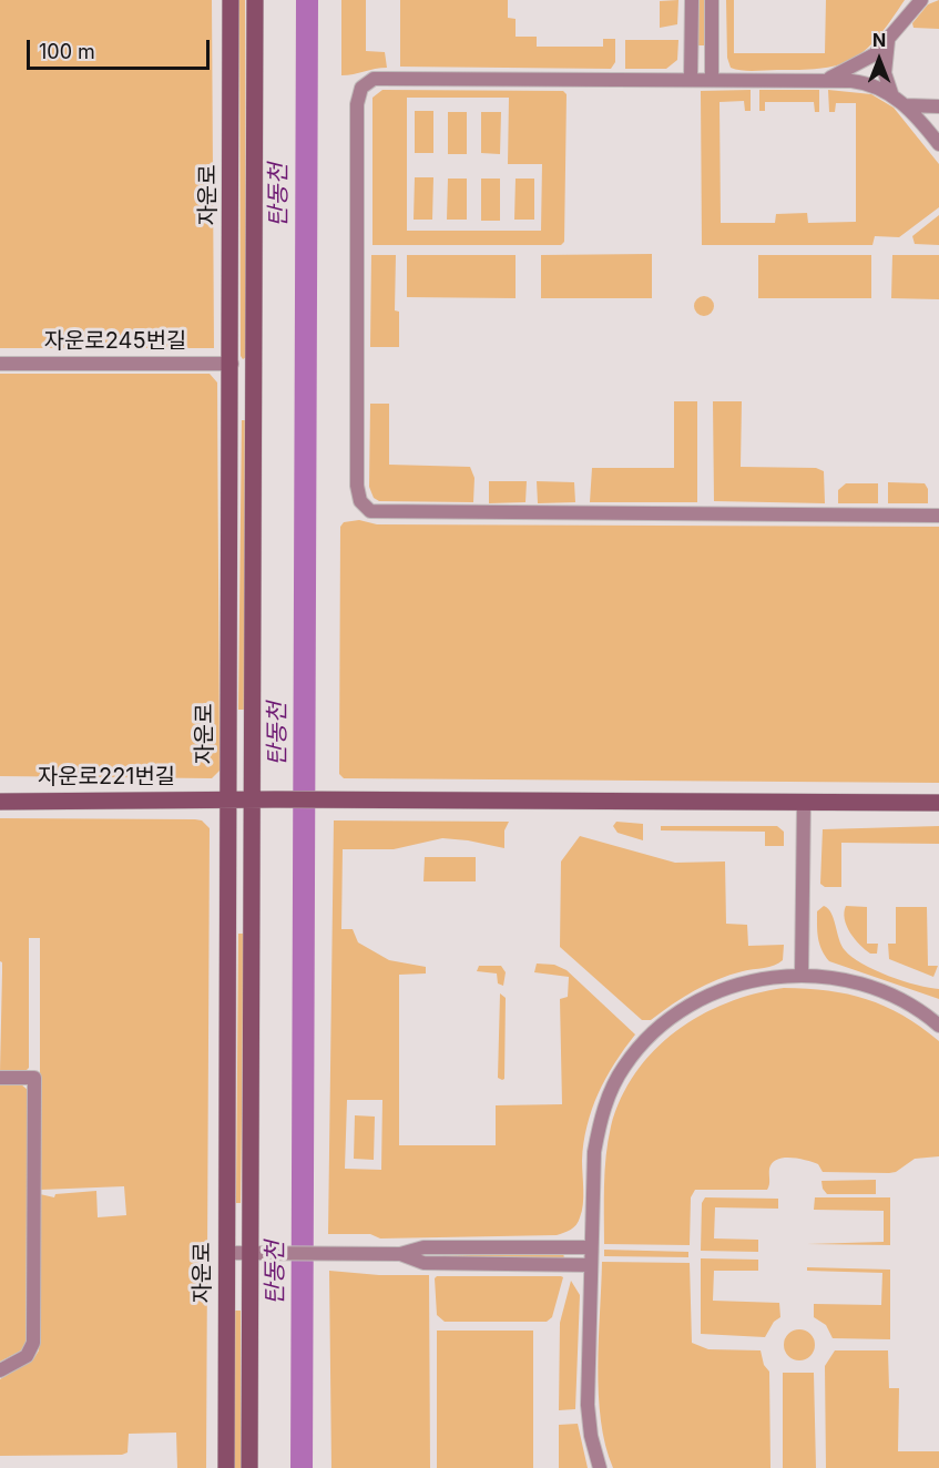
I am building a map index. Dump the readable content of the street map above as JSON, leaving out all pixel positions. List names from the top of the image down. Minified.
{"streets":{"street":["자운로","자운로245번길","자운로221번길"]},"crossings":[["자운로","자운로245번길"],["자운로","자운로221번길"]],"water":["탄동천"],"scale_bar":"100 m","north":"top"}
